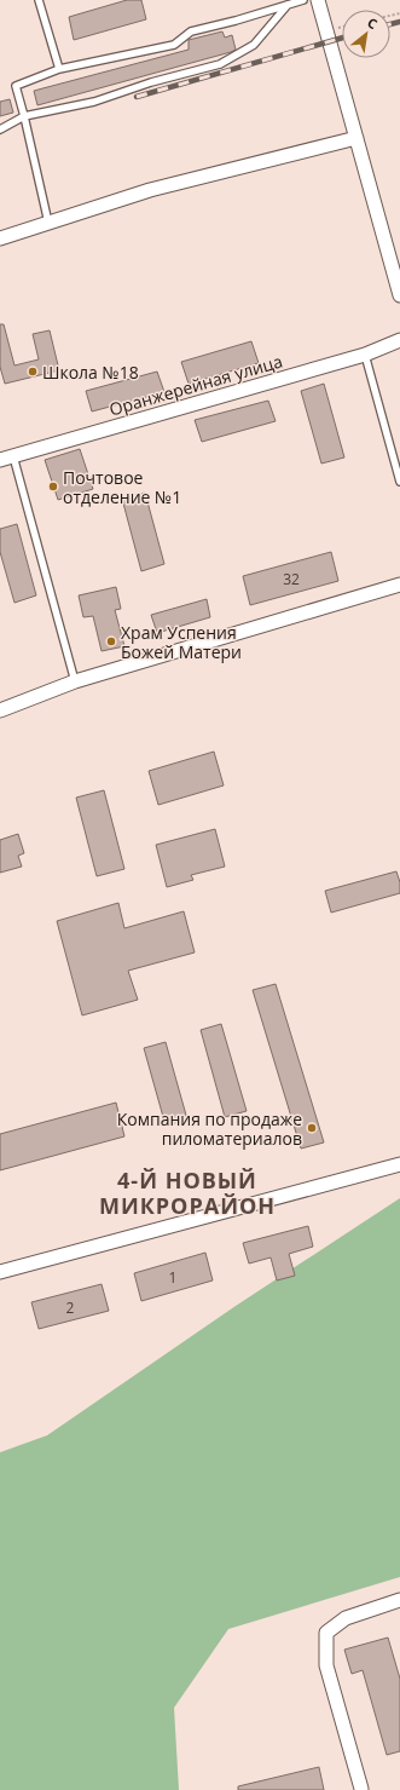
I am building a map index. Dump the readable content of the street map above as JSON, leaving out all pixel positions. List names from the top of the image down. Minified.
{"streets":{"street":["Оранжерейная улица"]},"districts":["4-Й НОВЫЙ МИКРОРАЙОН"],"places":["Школа №18","Почтовое отделение №1","Храм Успения Божей Матери","Компания по продаже пиломатериалов"],"house_numbers":["32","1","2"],"north":"top right"}
